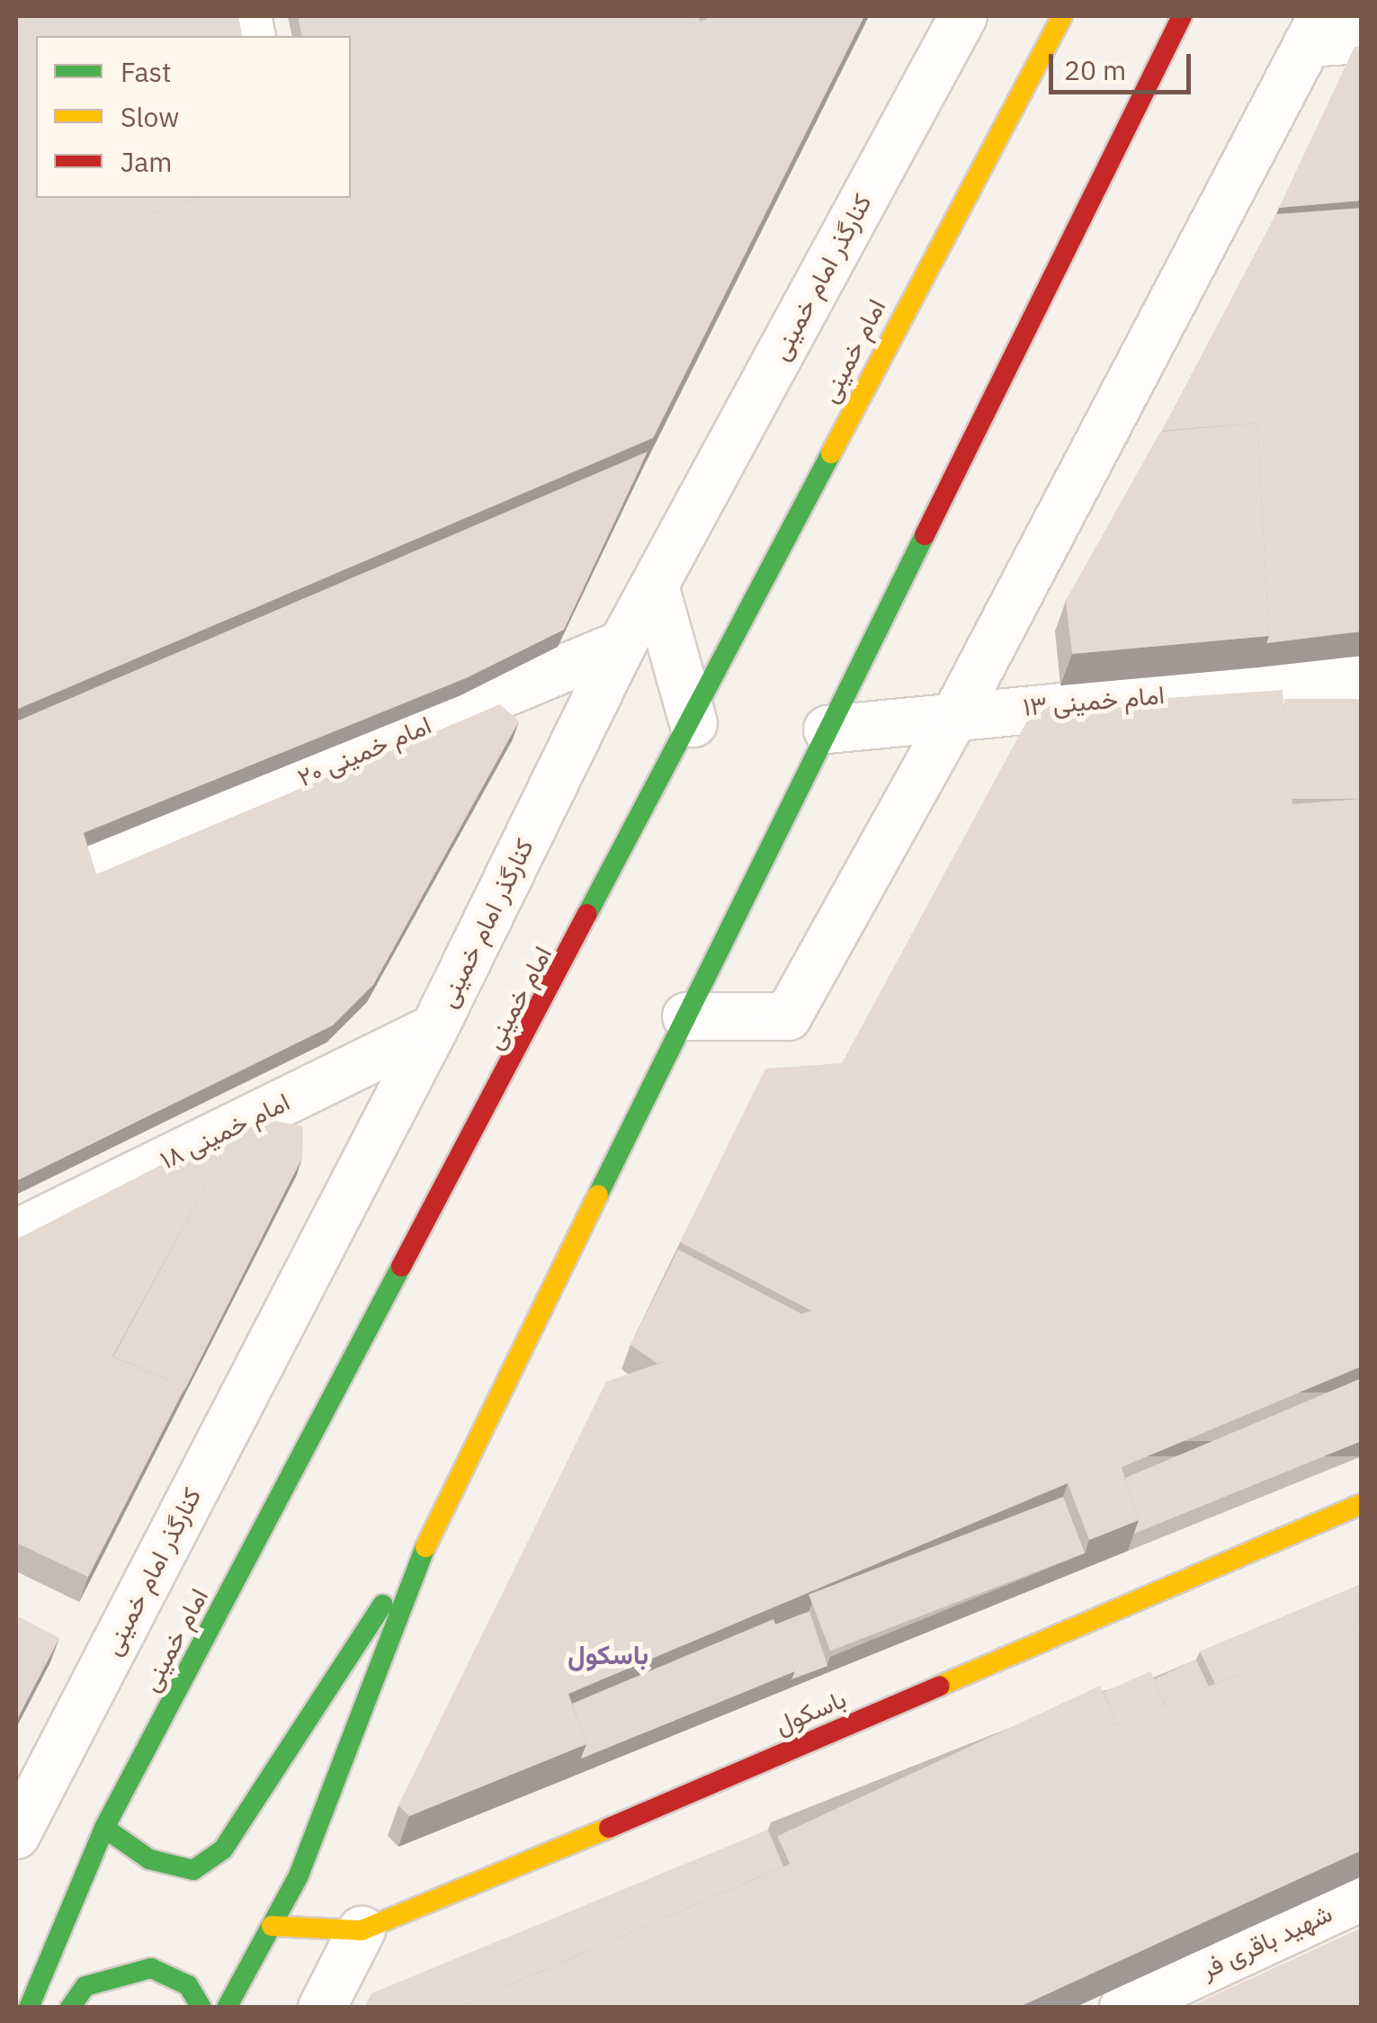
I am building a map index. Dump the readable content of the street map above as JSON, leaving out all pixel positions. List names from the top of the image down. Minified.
{"streets":{"main road":["امام خمینی","باسکول"],"street":["کنارگذر امام خمینی","امام خمینی ۱۳","امام خمینی ۲۰","امام خمینی ۱۸","شهید باقری فر"]},"crossings":[["کنارگذر امام خمینی","امام خمینی ۲۰"],["کنارگذر امام خمینی","امام خمینی ۱۸"]],"districts":["باسکول"],"legend":["Fast","Slow","Jam"],"scale_bar":"20 m"}
